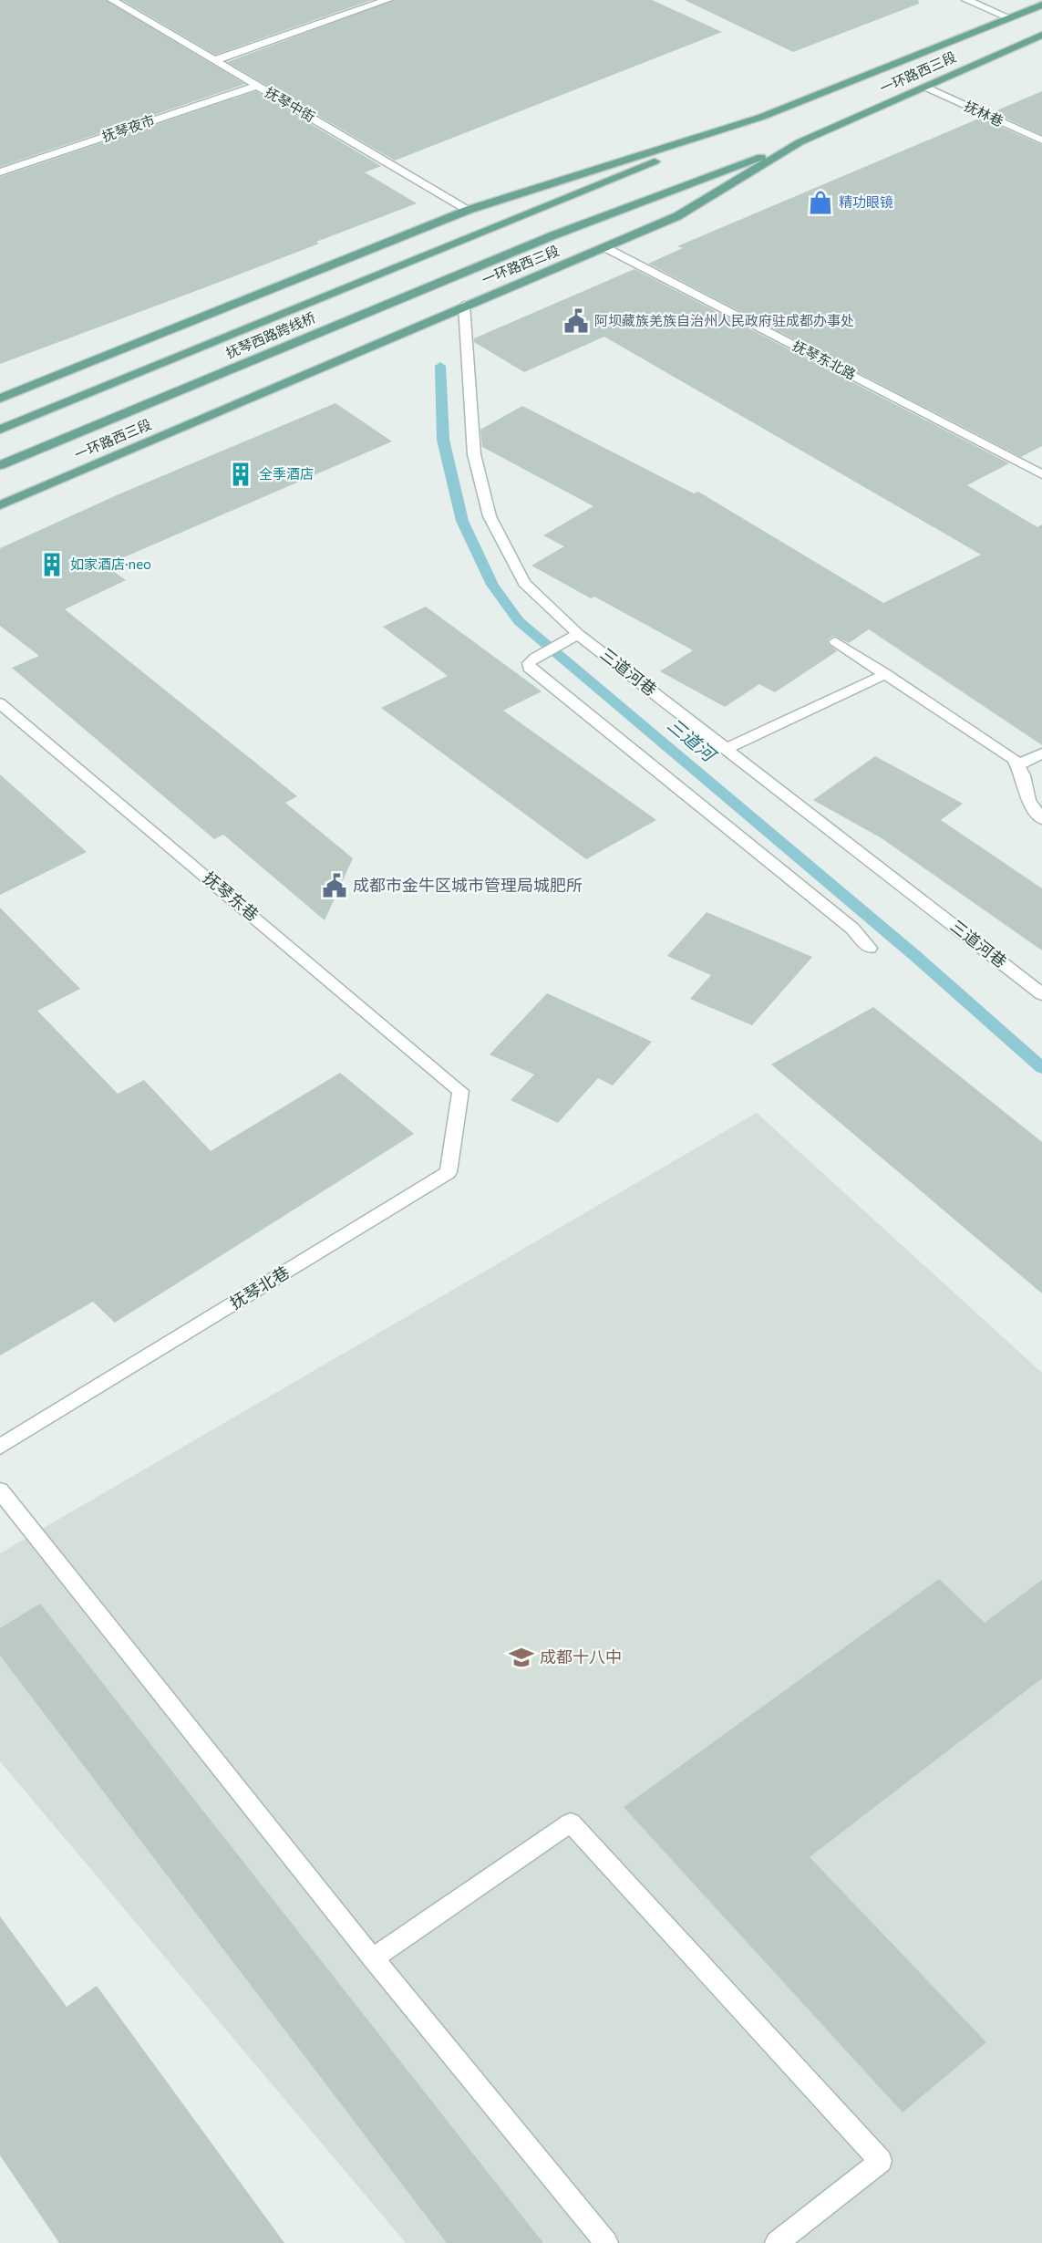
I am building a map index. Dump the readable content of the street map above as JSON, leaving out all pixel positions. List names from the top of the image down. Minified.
{"streets":{"main road":["一环路西三段","抚琴西路跨线桥"],"street":["抚琴中街","抚林巷","抚琴夜市","抚琴东北路","三道河巷","抚琴东巷","抚琴北巷"]},"crossings":[["一环路西三段","抚琴中街"],["一环路西三段","抚林巷"],["一环路西三段","抚琴西路跨线桥"],["一环路西三段","抚琴东北路"],["一环路西三段","三道河巷"],["抚琴中街","抚琴夜市"],["抚琴东巷","抚琴北巷"]],"water":["三道河"],"places":{"shop":["精功眼镜"],"public building":["阿坝藏族羌族自治州人民政府驻成都办事处","成都市金牛区城市管理局城肥所"],"building":["全季酒店","如家酒店·neo"],"school or university":["成都十八中"]}}
